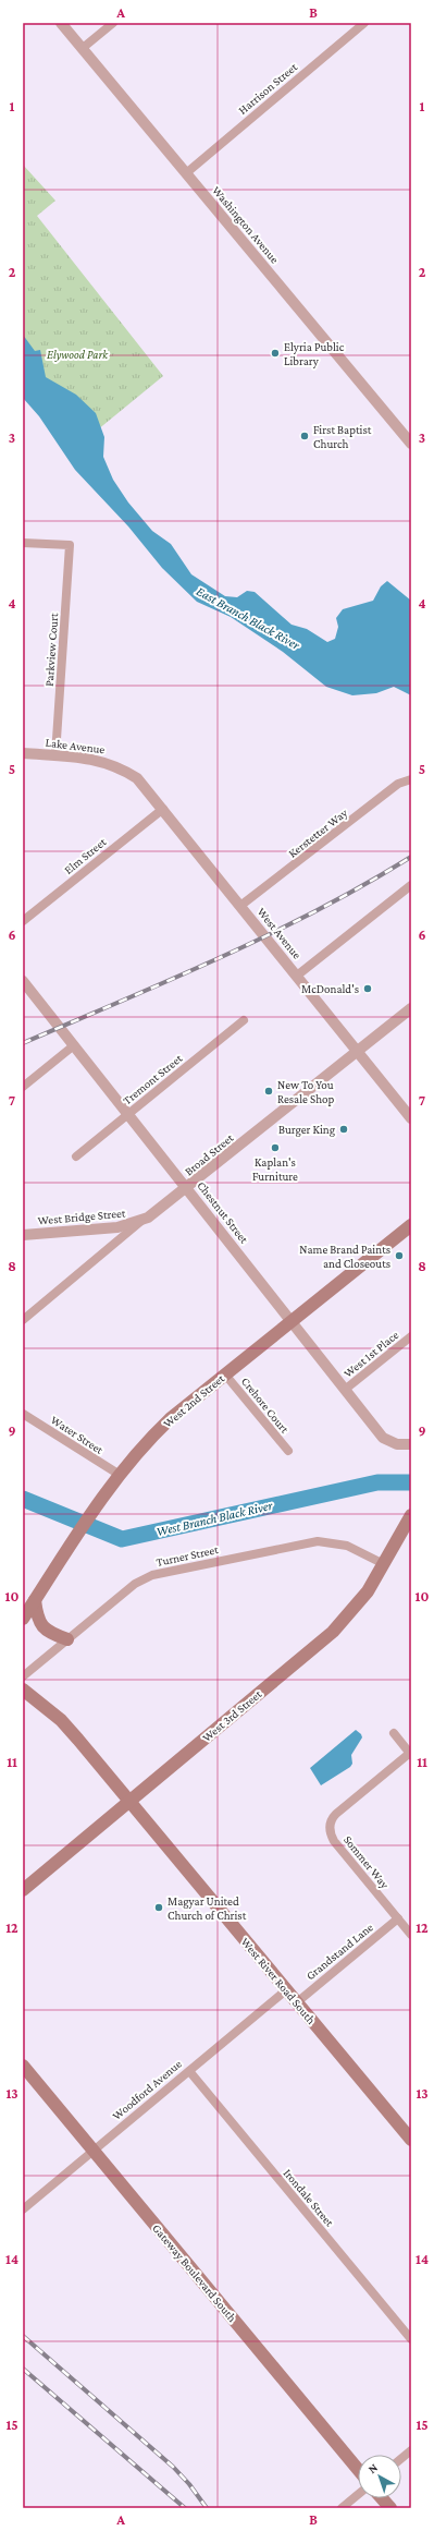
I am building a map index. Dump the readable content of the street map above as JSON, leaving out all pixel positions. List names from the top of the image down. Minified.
{"streets":{"main road":["West 2nd Street","West 3rd Street","West River Road South","Gateway Boulevard South"],"street":["Harrison Street","Washington Avenue","Parkview Court","Lake Avenue","Kerstetter Way","Elm Street","West Avenue","Tremont Street","Broad Street","Chestnut Street","West Bridge Street","West 1st Place","Crehore Court","Water Street","Turner Street","Sommer Way","Grandstand Lane","Woodford Avenue","Irondale Street"]},"crossings":[["Harrison Street","Washington Avenue"],["Parkview Court","Lake Avenue"],["Lake Avenue","West Avenue"],["Kerstetter Way","West Avenue"],["Elm Street","West Avenue"],["West Avenue","Broad Street"],["Tremont Street","Chestnut Street"],["Broad Street","Chestnut Street"],["Broad Street","West Bridge Street"],["Chestnut Street","West 1st Place"],["Chestnut Street","West 2nd Street"],["West 2nd Street","Crehore Court"],["West 2nd Street","Water Street"],["Turner Street","West 3rd Street"],["West 3rd Street","West River Road South"],["Sommer Way","Grandstand Lane"],["Grandstand Lane","West River Road South"],["West River Road South","Woodford Avenue"],["Woodford Avenue","Irondale Street"],["Woodford Avenue","Gateway Boulevard South"]],"water":["East Branch Black River","West Branch Black River"],"parks":["Elywood Park"],"places":["Elyria Public Library","First Baptist Church","McDonald's","New To You Resale Shop","Burger King","Kaplan's Furniture","Name Brand Paints and Closeouts","Magyar United Church of Christ"],"north":"top left","grid":{"columns":["A","B"],"rows":["1","2","3","4","5","6","7","8","9","10","11","12","13","14","15"]}}
